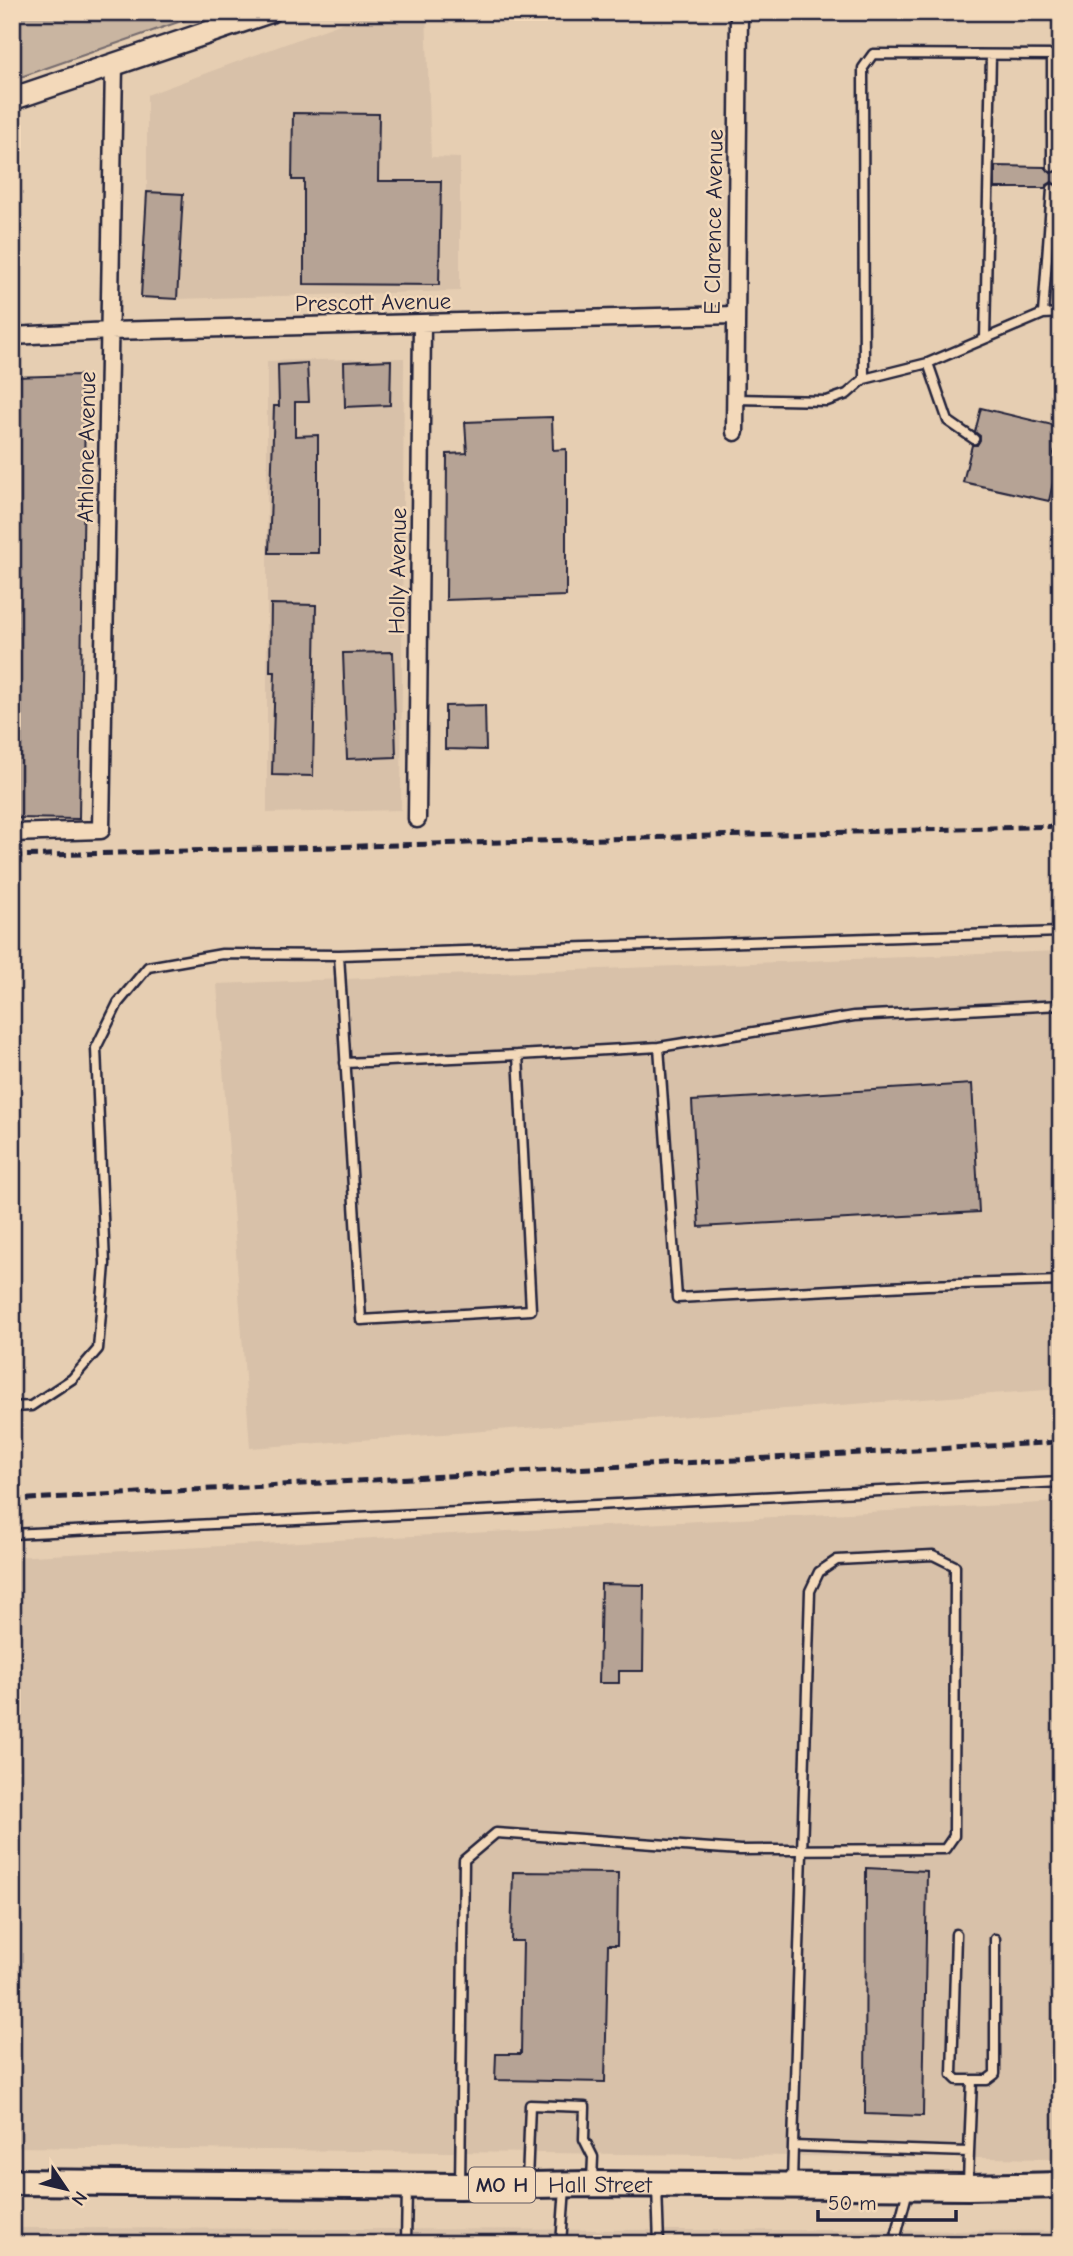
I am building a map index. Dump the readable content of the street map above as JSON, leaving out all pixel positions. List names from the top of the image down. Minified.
{"streets":{"main road":["MO H","Hall Street"],"street":["E Clarence Avenue","Prescott Avenue","Athlone Avenue","Holly Avenue"]},"crossings":[["E Clarence Avenue","Prescott Avenue"],["Prescott Avenue","Athlone Avenue"],["Prescott Avenue","Holly Avenue"]],"scale_bar":"50 m","north":"bottom right"}
